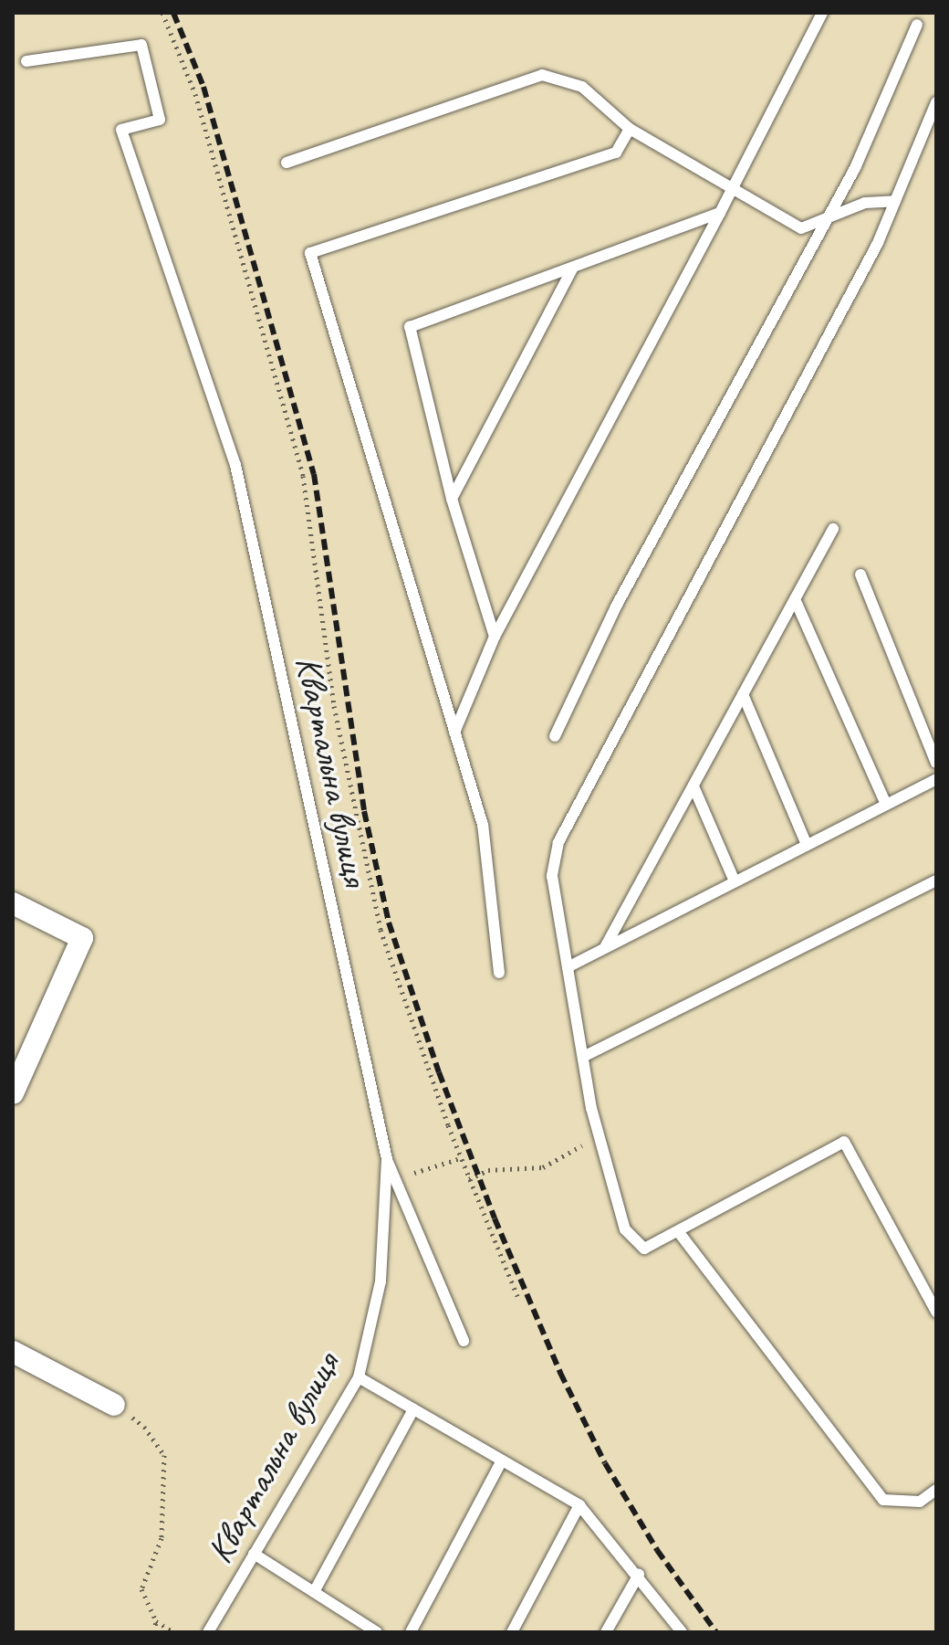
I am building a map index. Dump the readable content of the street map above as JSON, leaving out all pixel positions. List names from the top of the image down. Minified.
{"streets":{"lane":["Квартальна вулиця"]}}
